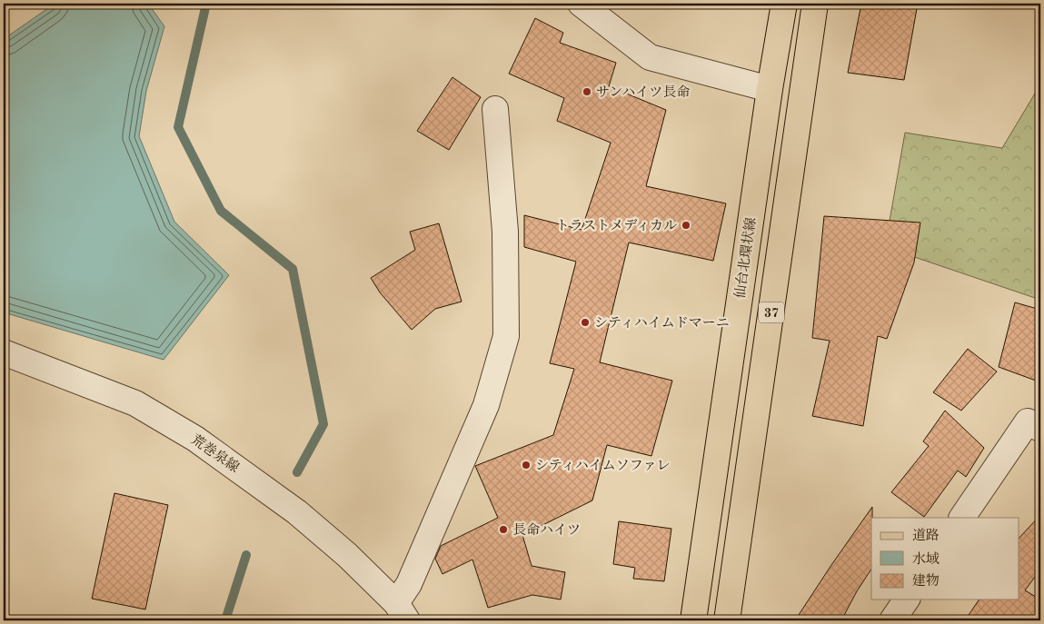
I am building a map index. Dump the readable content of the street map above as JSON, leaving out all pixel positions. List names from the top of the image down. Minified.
{"streets":{"main road":["仙台北環状線","37"],"street":["荒巻泉線"]},"places":["サンハイツ長命","トラストメディカル","シティハイムドマーニ","シティハイムソファレ","長命ハイツ"],"legend":["道路","水域","建物"]}
